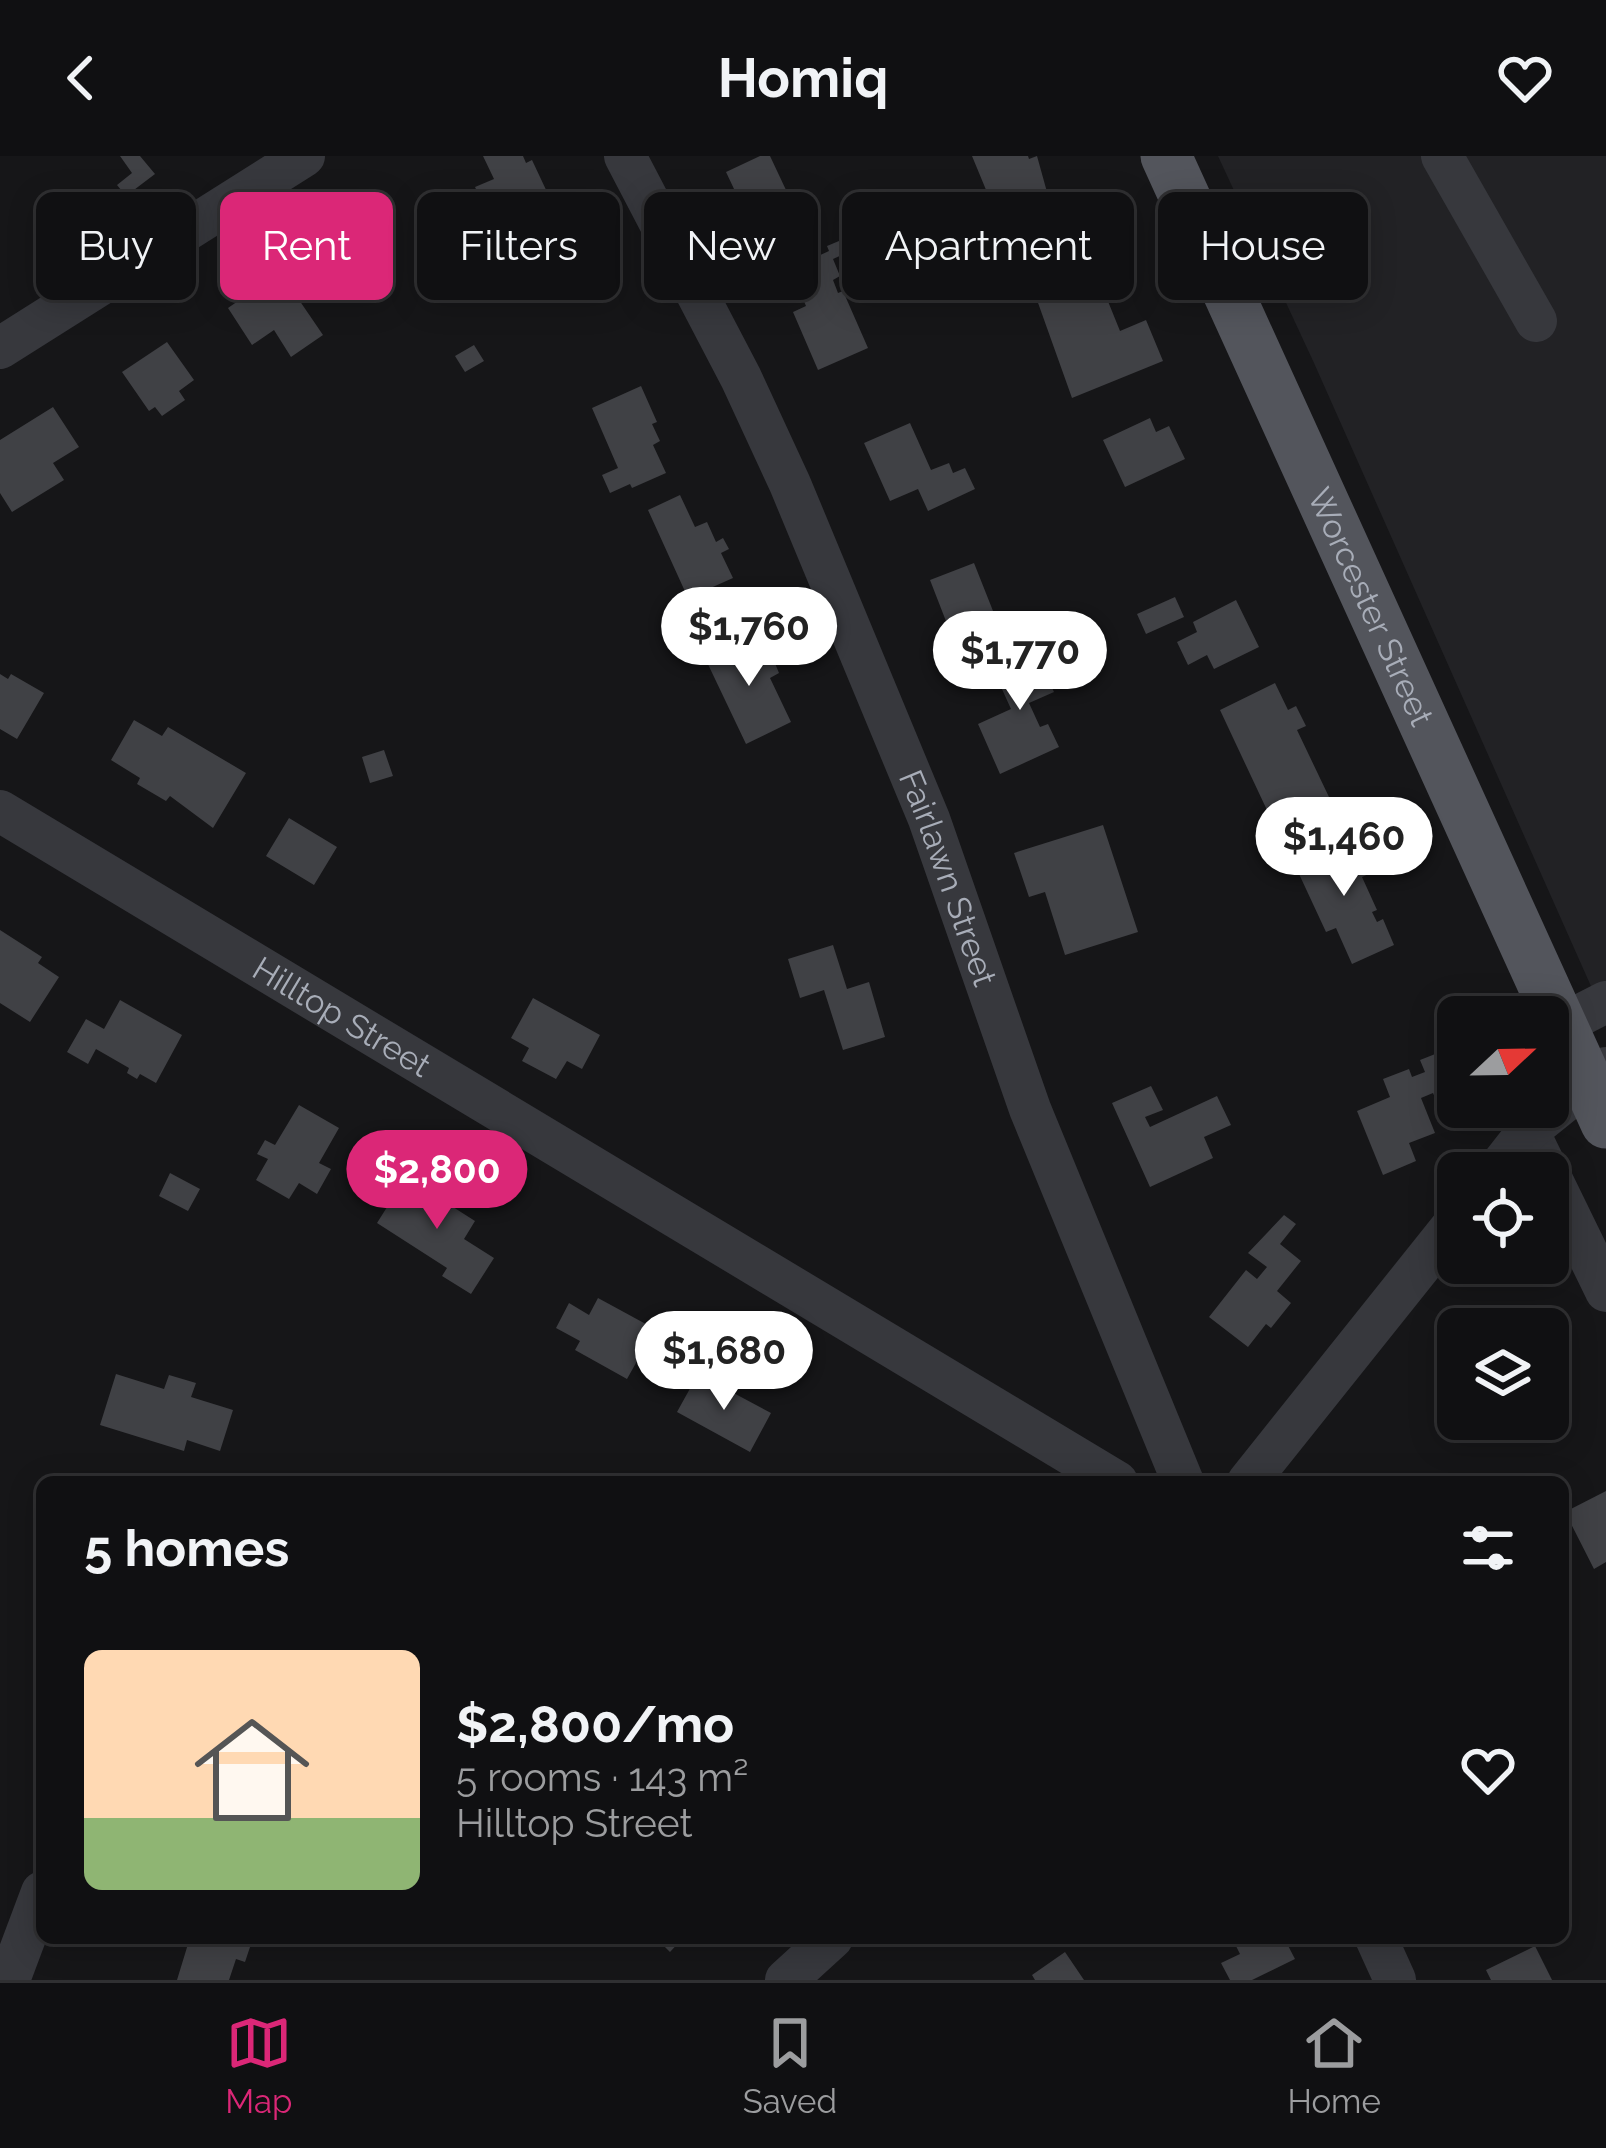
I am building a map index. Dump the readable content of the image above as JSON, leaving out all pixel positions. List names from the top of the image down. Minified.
{"streets":{"main road":["Worcester Street"],"street":["Fairlawn Street","Hilltop Street"]},"north":"right","page":{"header":"Homiq","chip":["Buy","Rent","Filters","New","Apartment","House"],"price":["$1,760","$1,770","$1,460","$2,800","$1,680"],"heading":"5 homes","list":[{"name":"$2,800/mo","note":"5 rooms · 143 m² · Hilltop Street"}],"tabs":["Map","Saved","Home"]}}
